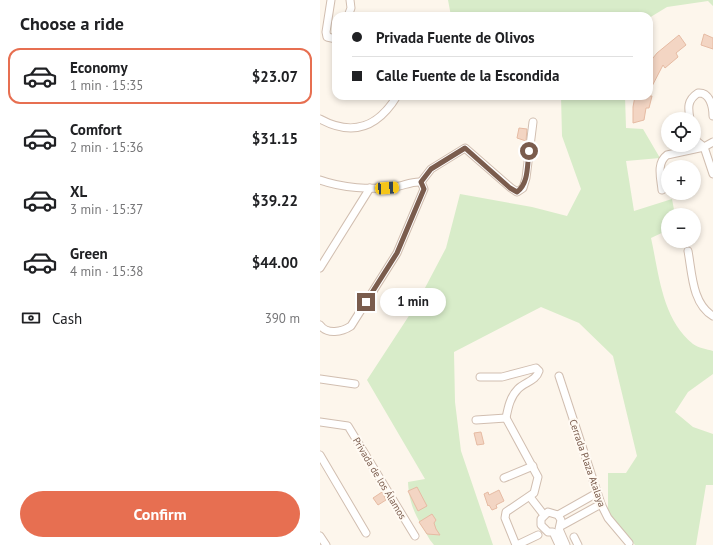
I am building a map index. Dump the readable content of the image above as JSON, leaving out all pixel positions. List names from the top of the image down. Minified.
{"streets":{"street":["Cerrada Plaza Atalaya","Privada de los Álamos"]},"page":{"heading":"Choose a ride","banner":["Privada Fuente de Olivos","Calle Fuente de la Escondida"],"list":[{"name":"Economy","note":"1 min · 15:35","value":"$23.07"},{"name":"Comfort","note":"2 min · 15:36","value":"$31.15"},{"name":"XL","note":"3 min · 15:37","value":"$39.22"},{"name":"Green","note":"4 min · 15:38","value":"$44.00"}],"map_buttons":["+","−"],"bubble":"1 min","pay":["Cash","390 m"],"buttons":"Confirm"}}
